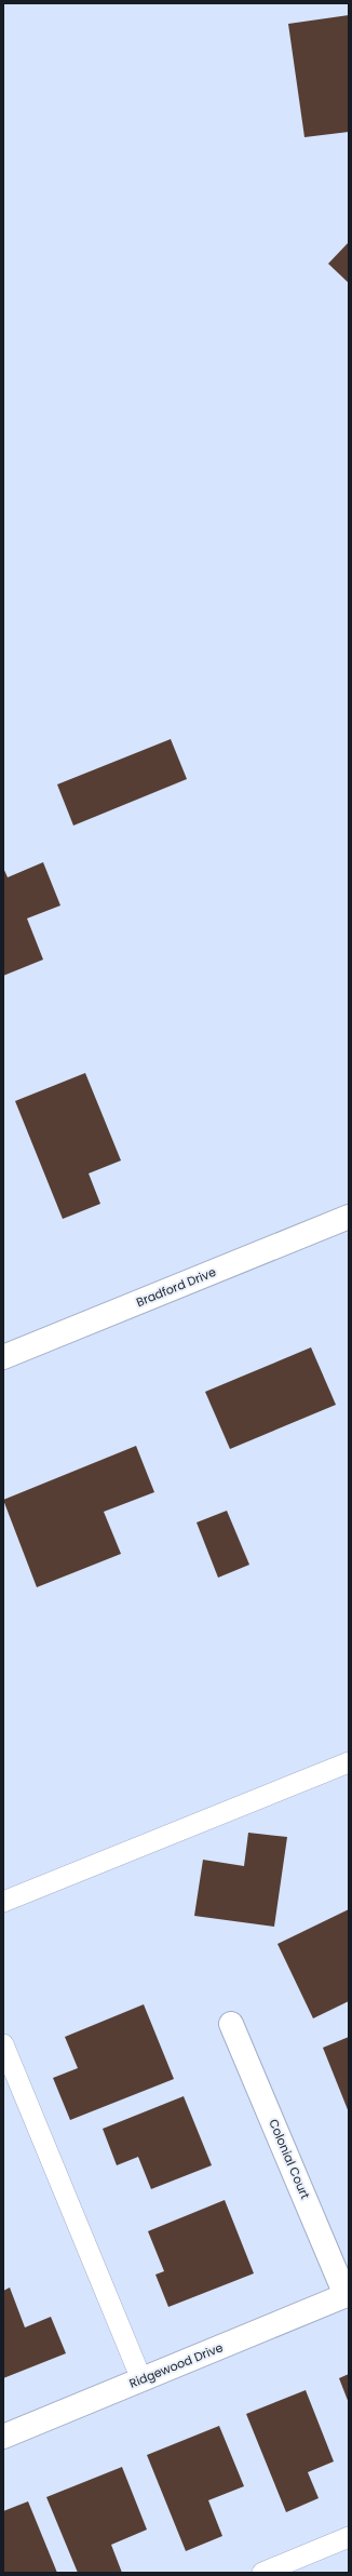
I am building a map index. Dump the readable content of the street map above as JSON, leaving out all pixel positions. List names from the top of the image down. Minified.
{"streets":{"street":["Bradford Drive","Colonial Court","Ridgewood Drive"]},"crossings":[["Colonial Court","Ridgewood Drive"]]}
